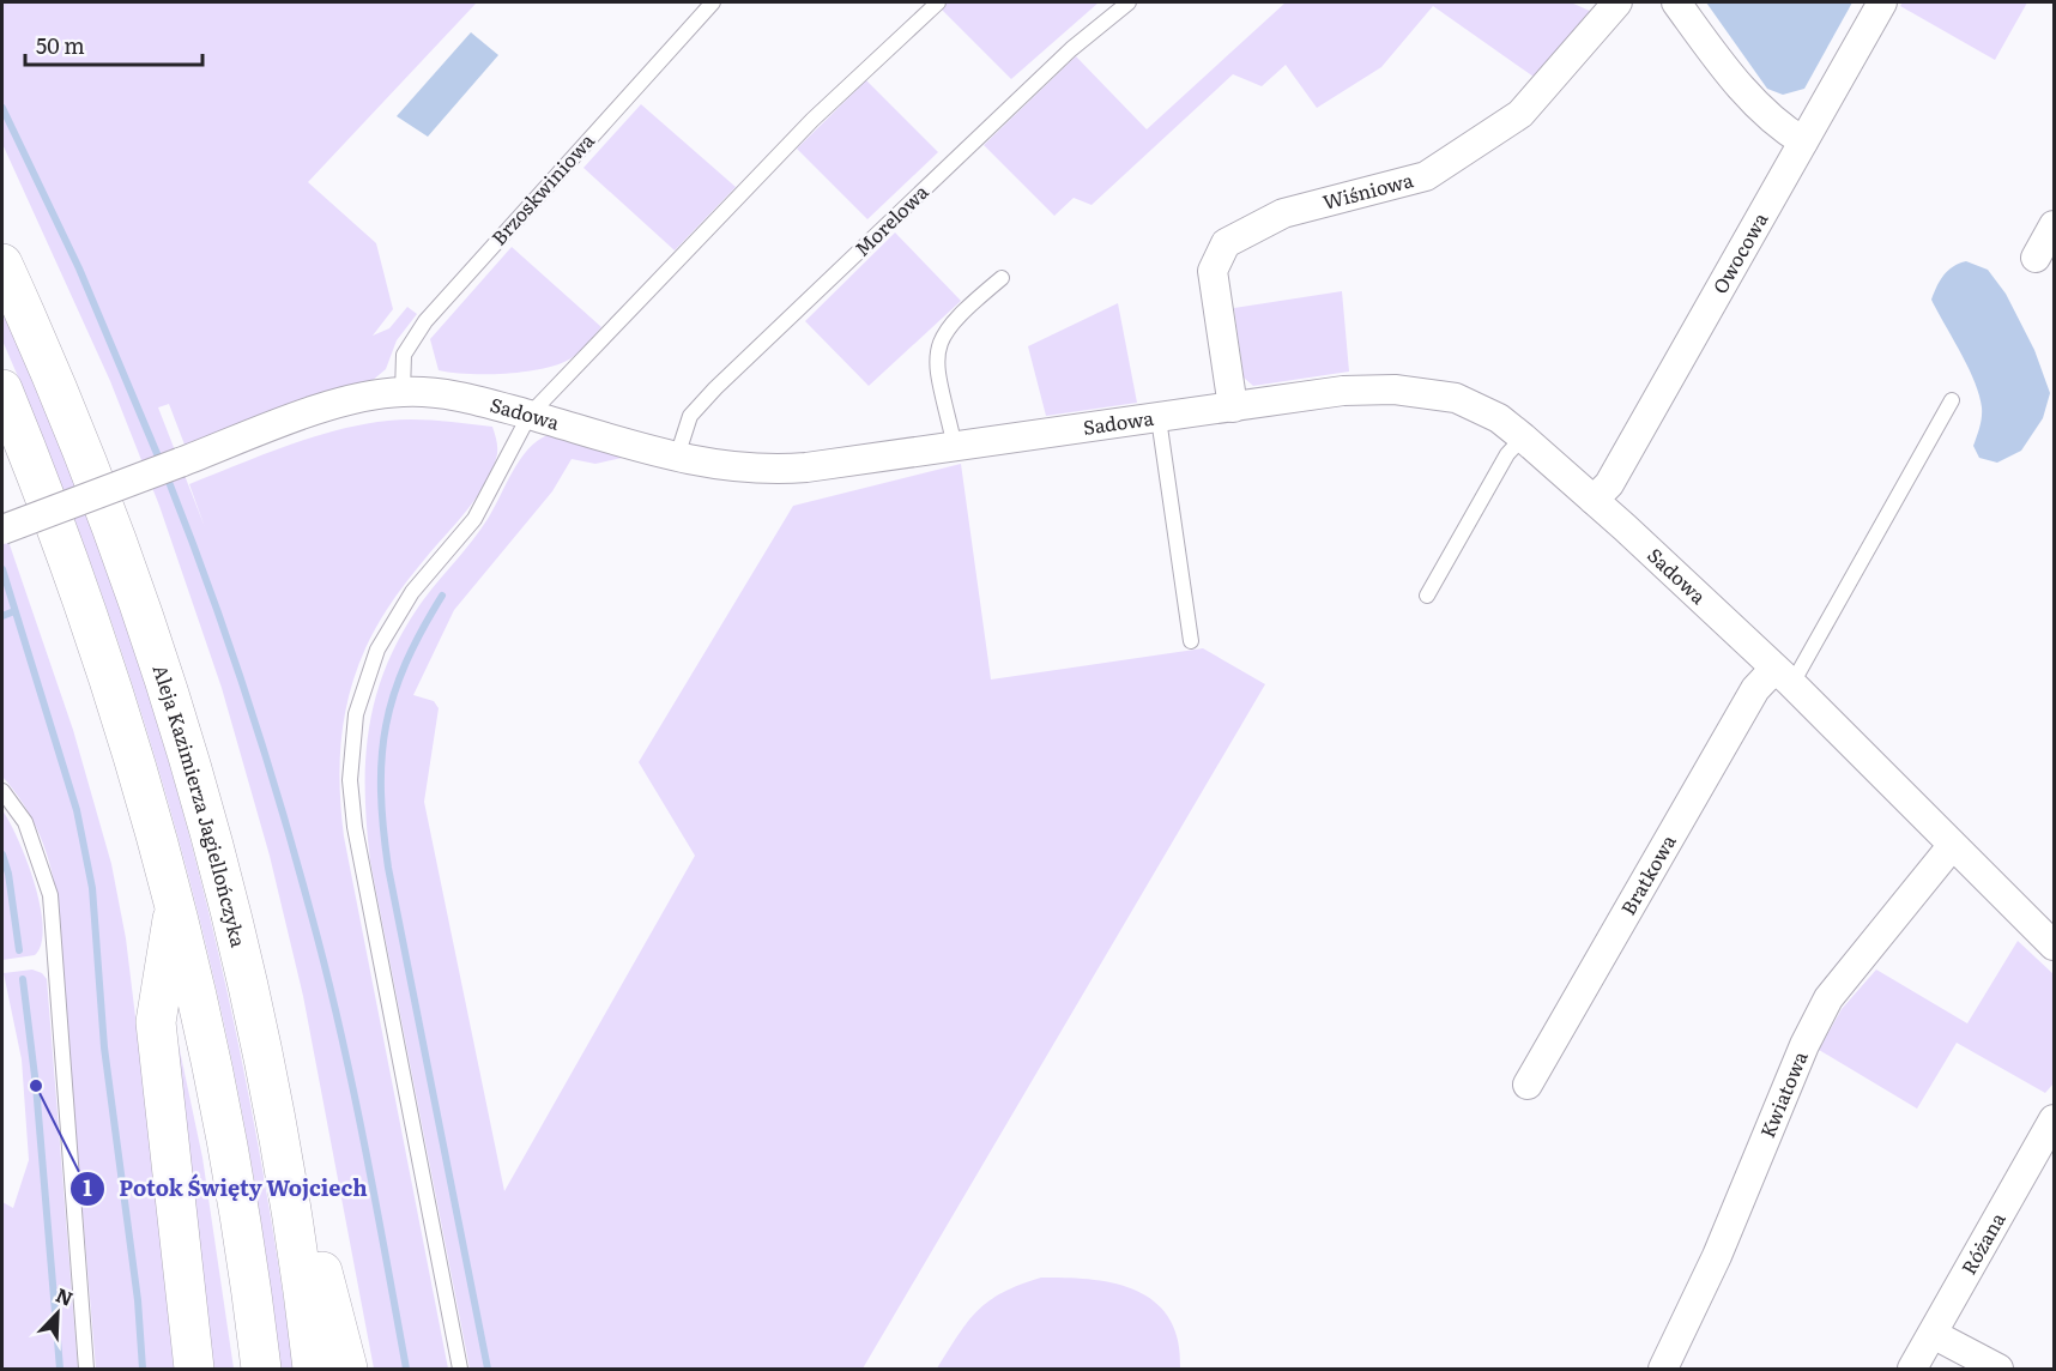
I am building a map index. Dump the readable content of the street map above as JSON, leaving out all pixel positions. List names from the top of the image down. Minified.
{"streets":{"highway":["Aleja Kazimierza Jagiellończyka"],"street":["Wiśniowa","Owocowa","Sadowa","Bratkowa","Kwiatowa","Różana"],"lane":["Brzoskwiniowa","Morelowa"]},"crossings":[["Brzoskwiniowa","Sadowa"],["Wiśniowa","Sadowa"],["Morelowa","Sadowa"],["Owocowa","Sadowa"],["Sadowa","Bratkowa"],["Sadowa","Kwiatowa"]],"places":["Potok Święty Wojciech"],"scale_bar":"50 m","north":"top right"}
